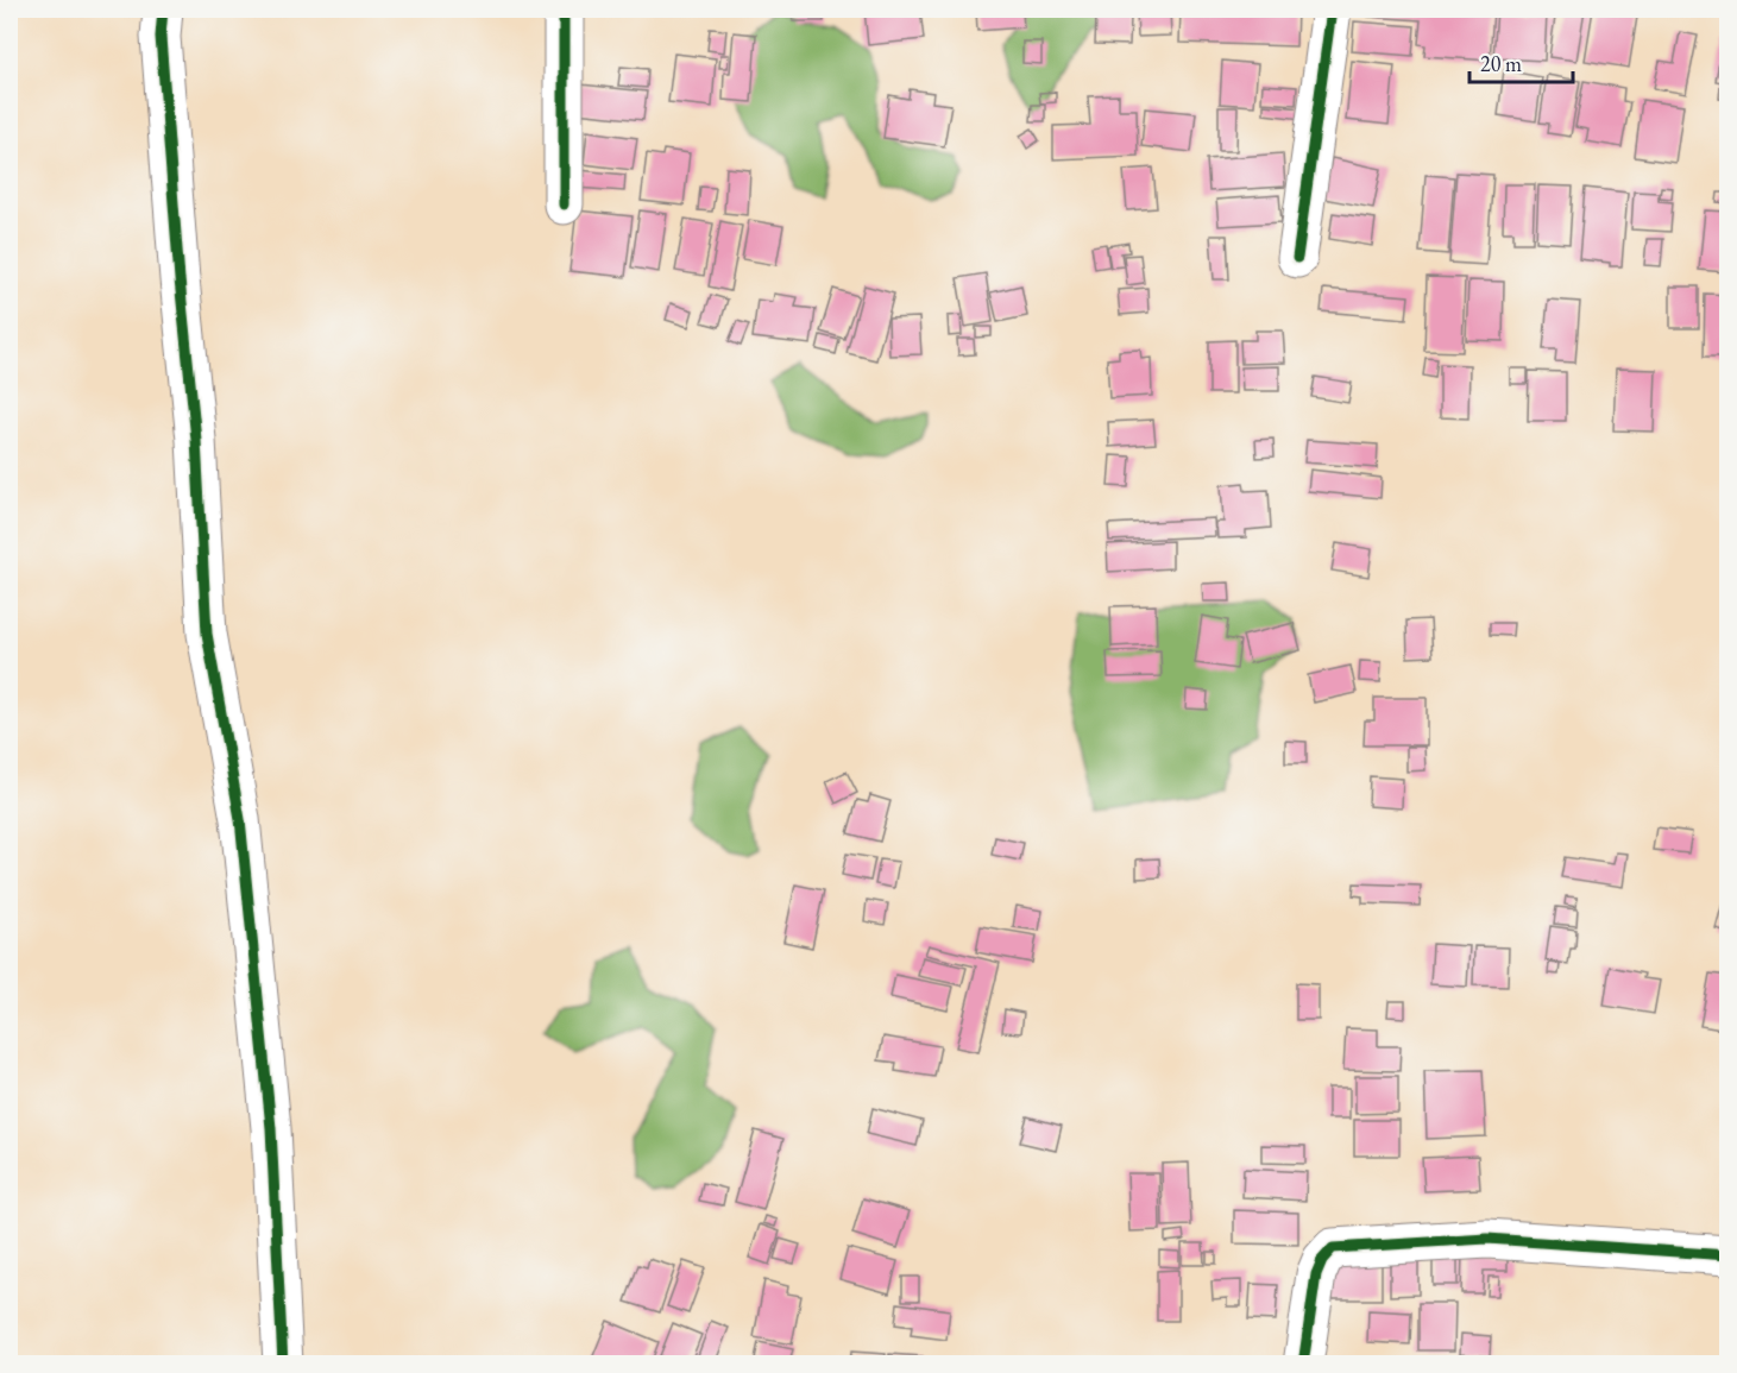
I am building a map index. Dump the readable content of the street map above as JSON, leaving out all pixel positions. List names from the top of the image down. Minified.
{"scale_bar":"20 m"}
